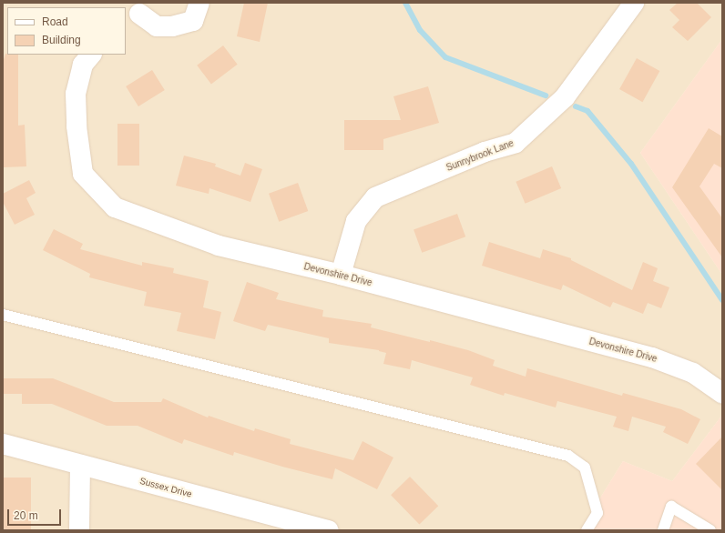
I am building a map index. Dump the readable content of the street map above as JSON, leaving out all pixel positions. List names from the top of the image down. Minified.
{"streets":{"street":["Sunnybrook Lane","Devonshire Drive","Sussex Drive"]},"crossings":[["Sunnybrook Lane","Devonshire Drive"]],"legend":["Road","Building"],"scale_bar":"20 m"}
